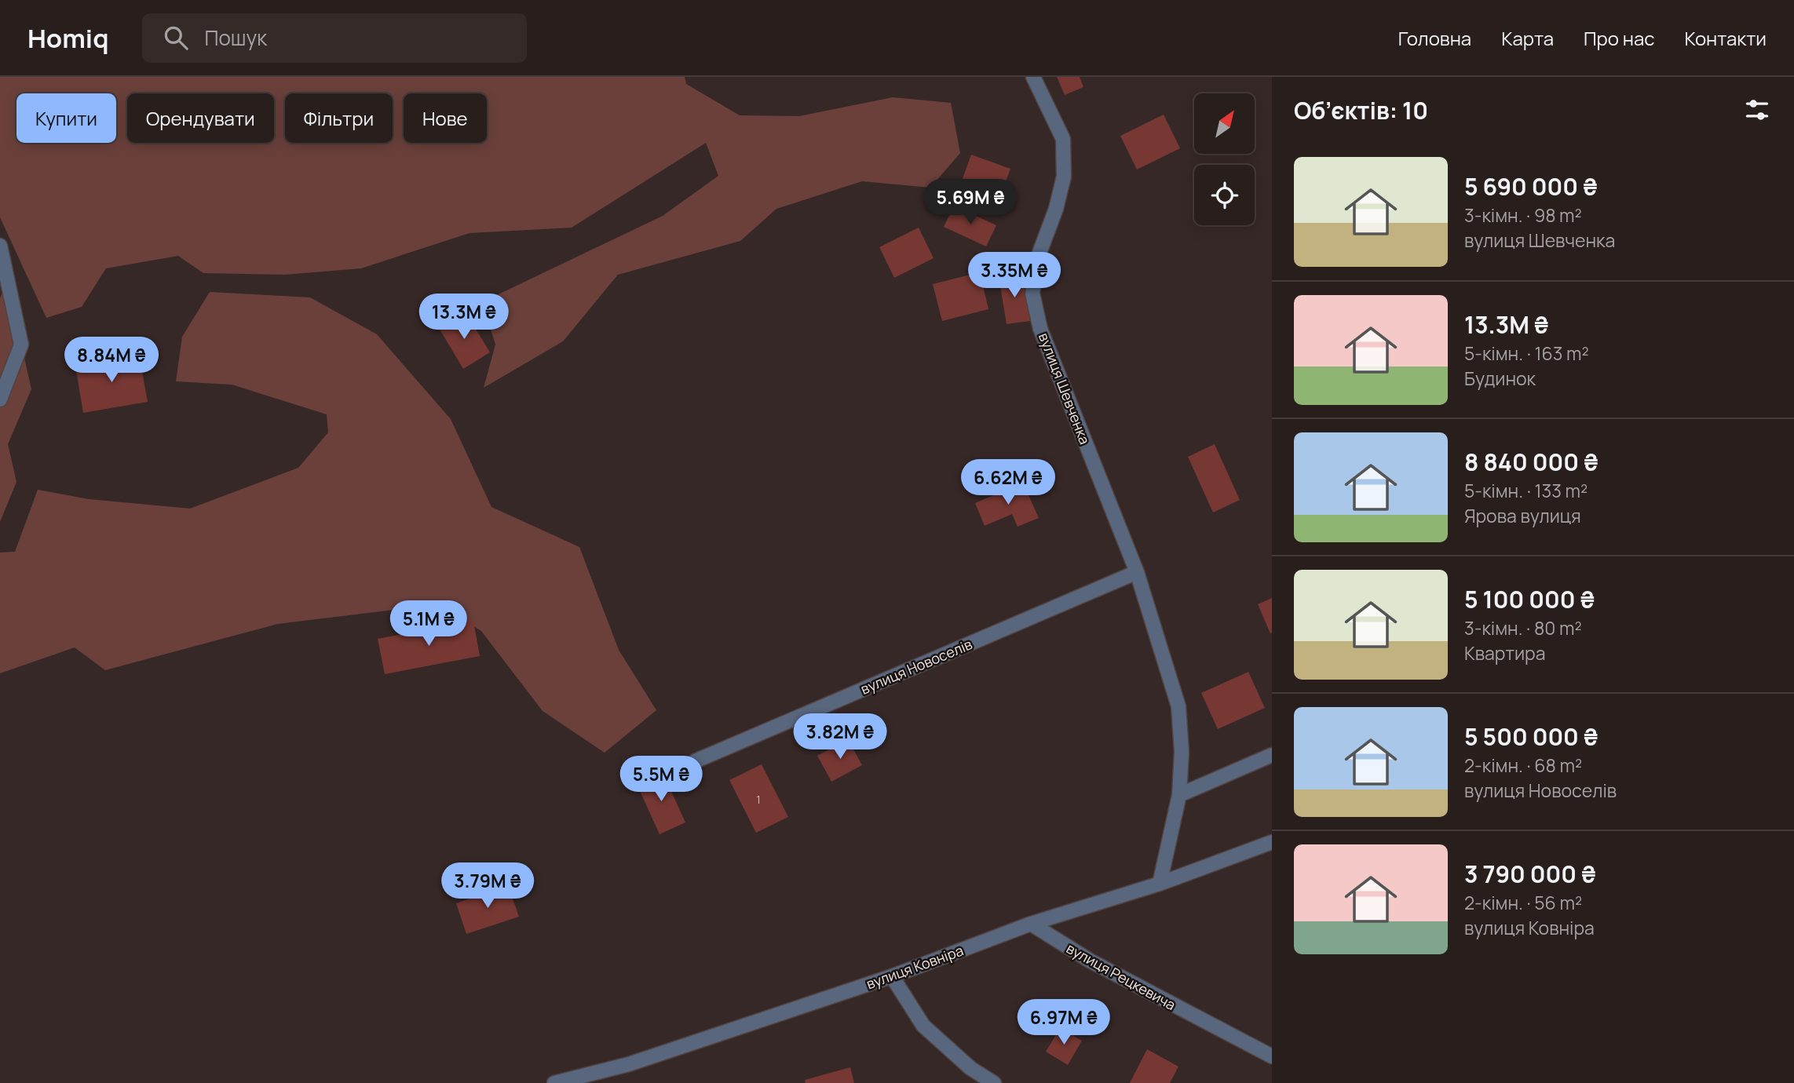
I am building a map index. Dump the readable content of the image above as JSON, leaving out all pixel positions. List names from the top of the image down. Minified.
{"streets":{"street":["вулиця Шевченка","вулиця Новоселів","вулиця Ковніра","вулиця Рецкевича"]},"crossings":[["вулиця Шевченка","вулиця Новоселів"],["вулиця Шевченка","вулиця Ковніра"],["вулиця Ковніра","вулиця Рецкевича"]],"house_numbers":["1"],"north":"top right","page":{"header":"Homiq","search":"Пошук","nav":["Головна","Карта","Про нас","Контакти"],"heading":"Об’єктів: 10","chip":["Купити","Орендувати","Фільтри","Нове"],"list":[{"name":"5 690 000 ₴","note":"3-кімн. · 98 m² · вулиця Шевченка"},{"name":"13.3M ₴","note":"5-кімн. · 163 m² · Будинок"},{"name":"8 840 000 ₴","note":"5-кімн. · 133 m² · Ярова вулиця"},{"name":"5 100 000 ₴","note":"3-кімн. · 80 m² · Квартира"},{"name":"5 500 000 ₴","note":"2-кімн. · 68 m² · вулиця Новоселів"},{"name":"3 790 000 ₴","note":"2-кімн. · 56 m² · вулиця Ковніра"}],"price":["5.69M ₴","3.35M ₴","13.3M ₴","8.84M ₴","6.62M ₴","5.1M ₴","3.82M ₴","5.5M ₴","3.79M ₴","6.97M ₴"]}}
